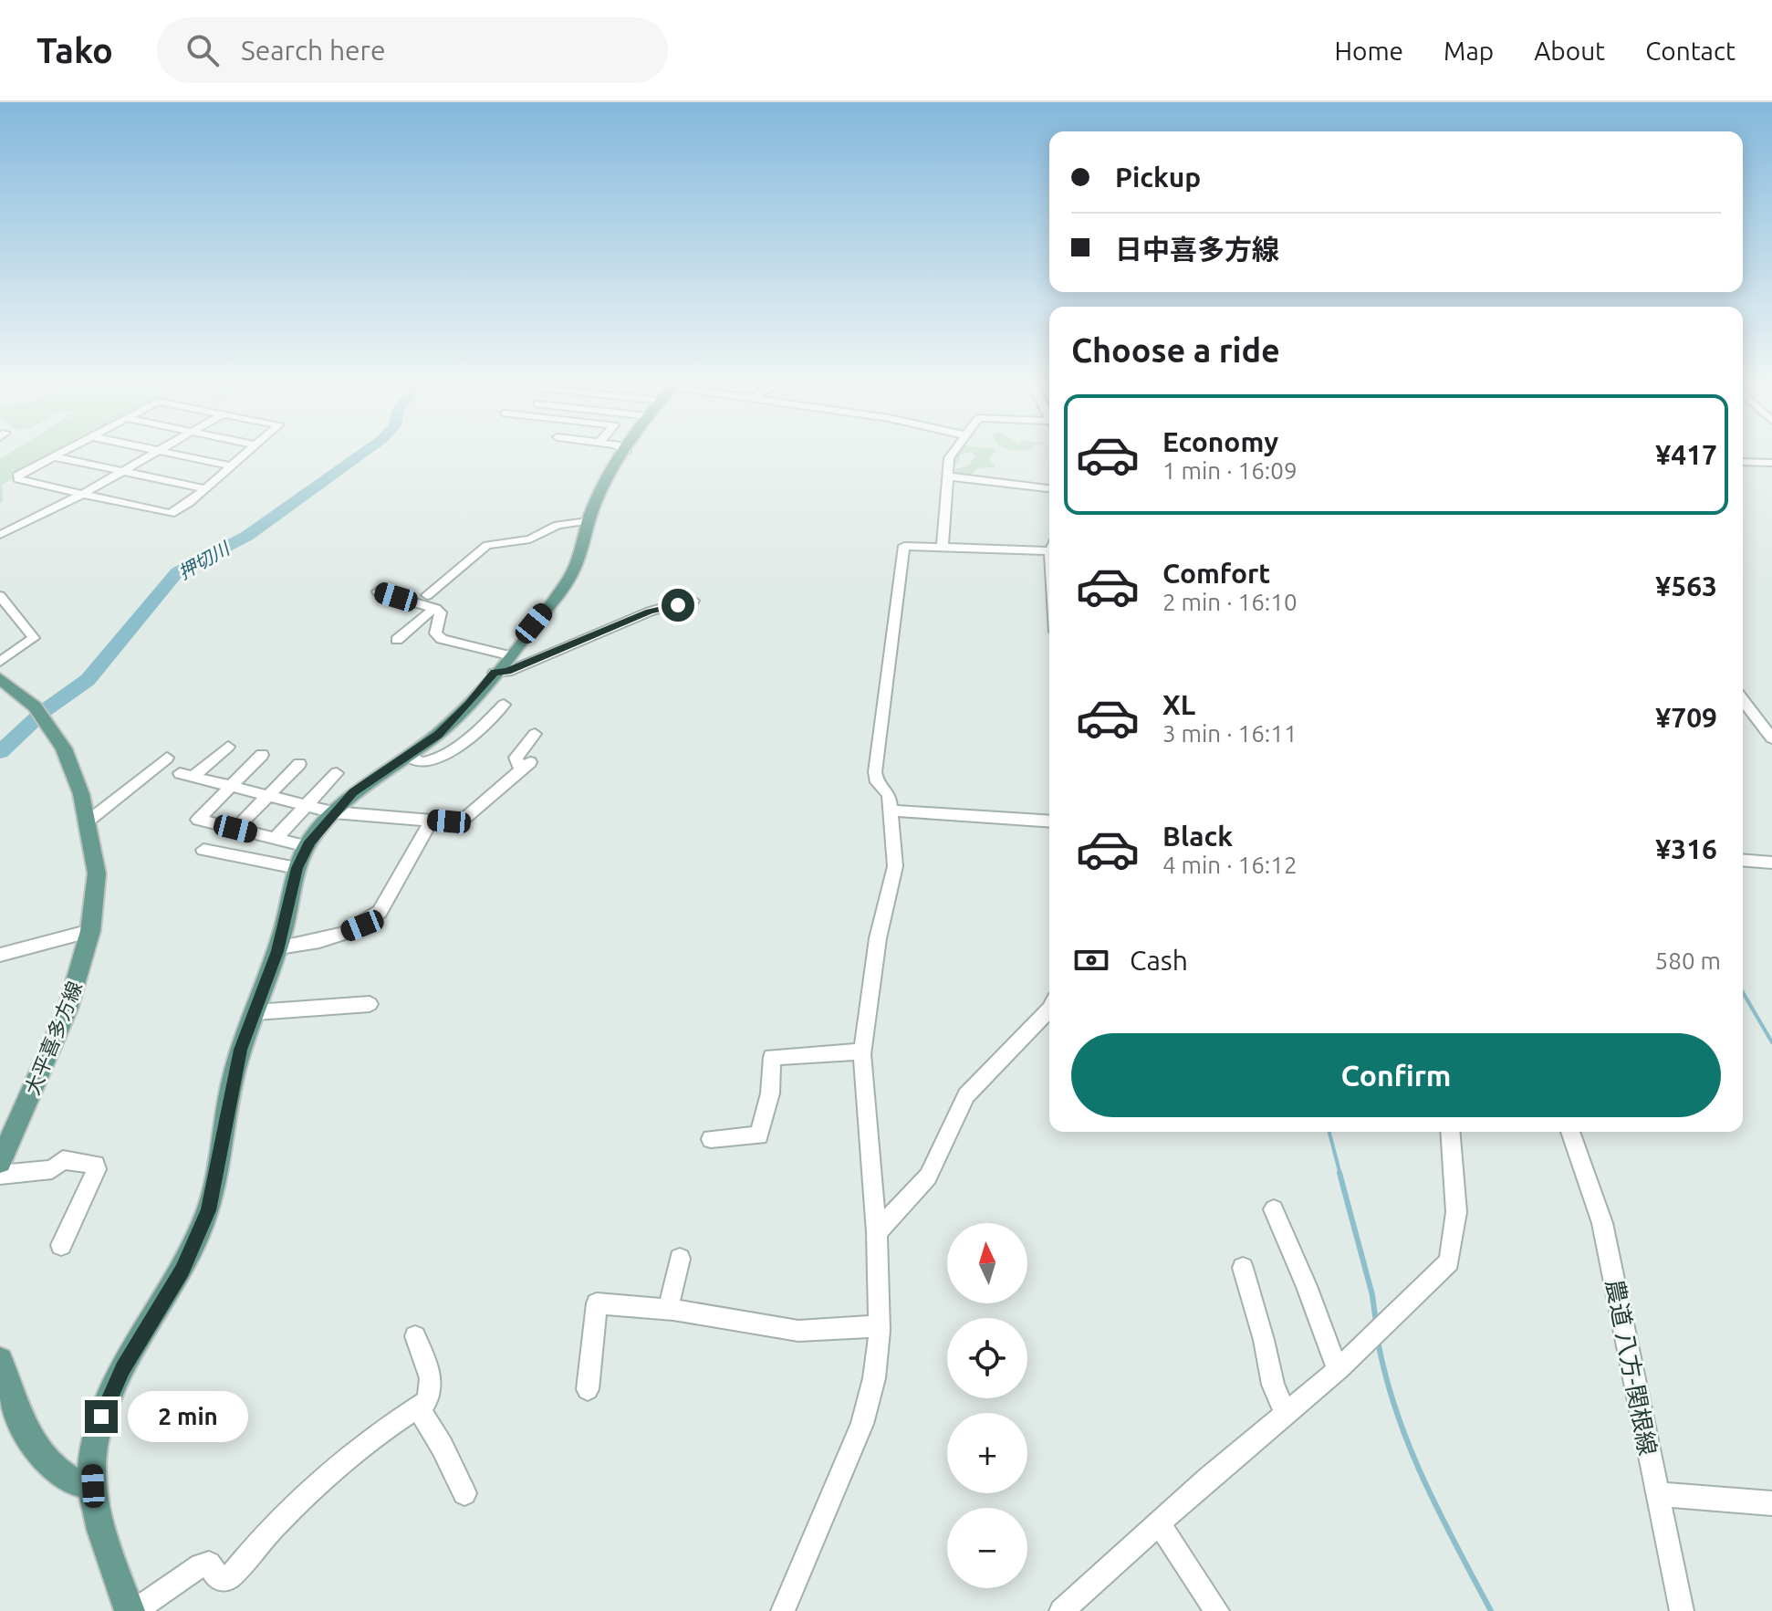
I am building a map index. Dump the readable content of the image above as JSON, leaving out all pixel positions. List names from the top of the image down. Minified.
{"streets":{"main road":["大平喜多方線"],"street":["農道 八方-関根線"]},"water":["押切川"],"north":"top","page":{"header":"Tako","search":"Search here","nav":["Home","Map","About","Contact"],"banner":["Pickup","日中喜多方線"],"heading":"Choose a ride","list":[{"name":"Economy","note":"1 min · 16:09","value":"¥417"},{"name":"Comfort","note":"2 min · 16:10","value":"¥563"},{"name":"XL","note":"3 min · 16:11","value":"¥709"},{"name":"Black","note":"4 min · 16:12","value":"¥316"}],"pay":["Cash","580 m"],"buttons":"Confirm","map_buttons":["+","−"],"bubble":"2 min"}}
